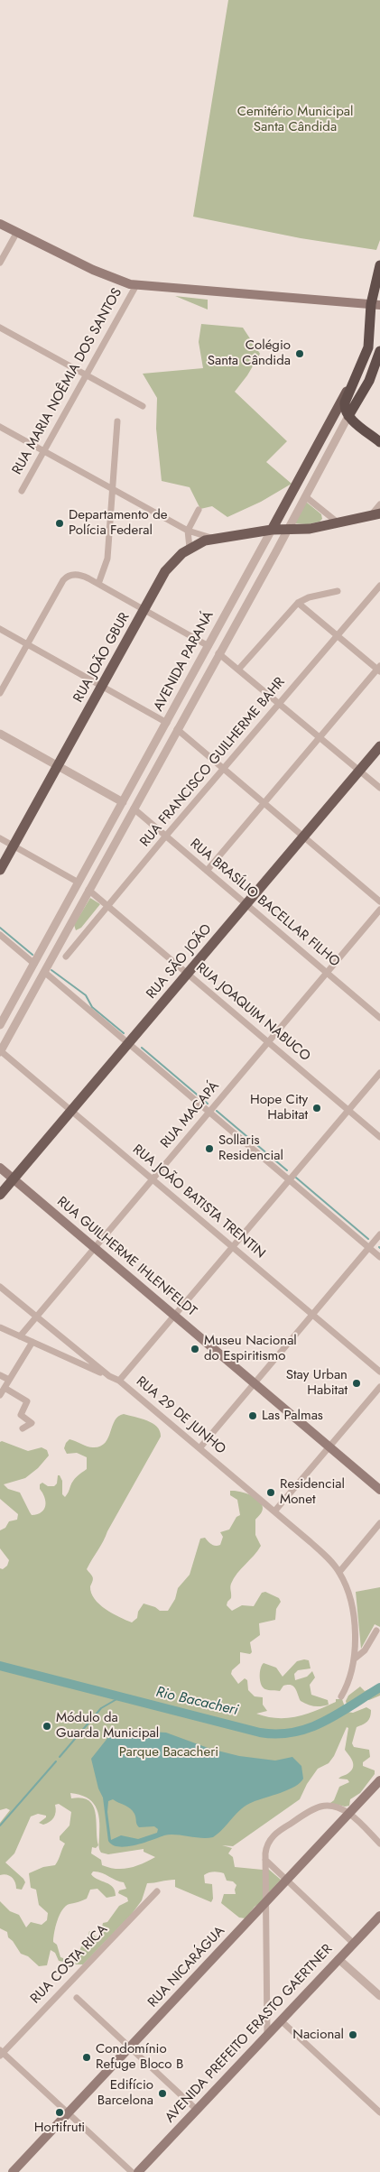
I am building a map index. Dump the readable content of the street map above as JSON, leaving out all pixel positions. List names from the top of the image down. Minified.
{"streets":{"highway":["AVENIDA PARANÁ"],"main road":["RUA JOÃO GBUR","RUA SÃO JOÃO","RUA GUILHERME IHLENFELDT","RUA NICARÁGUA","AVENIDA PREFEITO ERASTO GAERTNER"],"street":["RUA MARIA NOÊMIA DOS SANTOS","RUA FRANCISCO GUILHERME BAHR","RUA BRASÍLIO BACELLAR FILHO","RUA JOAQUIM NABUCO","RUA MACAPÁ","RUA JOÃO BATISTA TRENTIN","RUA 29 DE JUNHO","RUA COSTA RICA"]},"crossings":[["RUA JOÃO GBUR","AVENIDA PARANÁ"],["AVENIDA PARANÁ","RUA BRASÍLIO BACELLAR FILHO"],["AVENIDA PARANÁ","RUA JOAQUIM NABUCO"],["AVENIDA PARANÁ","RUA JOÃO BATISTA TRENTIN"],["RUA FRANCISCO GUILHERME BAHR","RUA BRASÍLIO BACELLAR FILHO"],["RUA FRANCISCO GUILHERME BAHR","RUA JOAQUIM NABUCO"],["RUA BRASÍLIO BACELLAR FILHO","RUA SÃO JOÃO"],["RUA BRASÍLIO BACELLAR FILHO","RUA MACAPÁ"],["RUA SÃO JOÃO","RUA JOAQUIM NABUCO"],["RUA SÃO JOÃO","RUA JOÃO BATISTA TRENTIN"],["RUA SÃO JOÃO","RUA GUILHERME IHLENFELDT"],["RUA JOAQUIM NABUCO","RUA MACAPÁ"],["RUA MACAPÁ","RUA JOÃO BATISTA TRENTIN"],["RUA MACAPÁ","RUA GUILHERME IHLENFELDT"],["RUA MACAPÁ","RUA 29 DE JUNHO"]],"water":["Rio Bacacheri"],"parks":["Cemitério Municipal Santa Cândida","Parque Bacacheri"],"places":["Colégio Santa Cândida","Departamento de Polícia Federal","Hope City Habitat","Sollaris Residencial","Museu Nacional do Espiritismo","Stay Urban Habitat","Las Palmas","Residencial Monet","Módulo da Guarda Municipal","Nacional","Condomínio Refuge Bloco B","Edifício Barcelona","Hortifruti"]}
